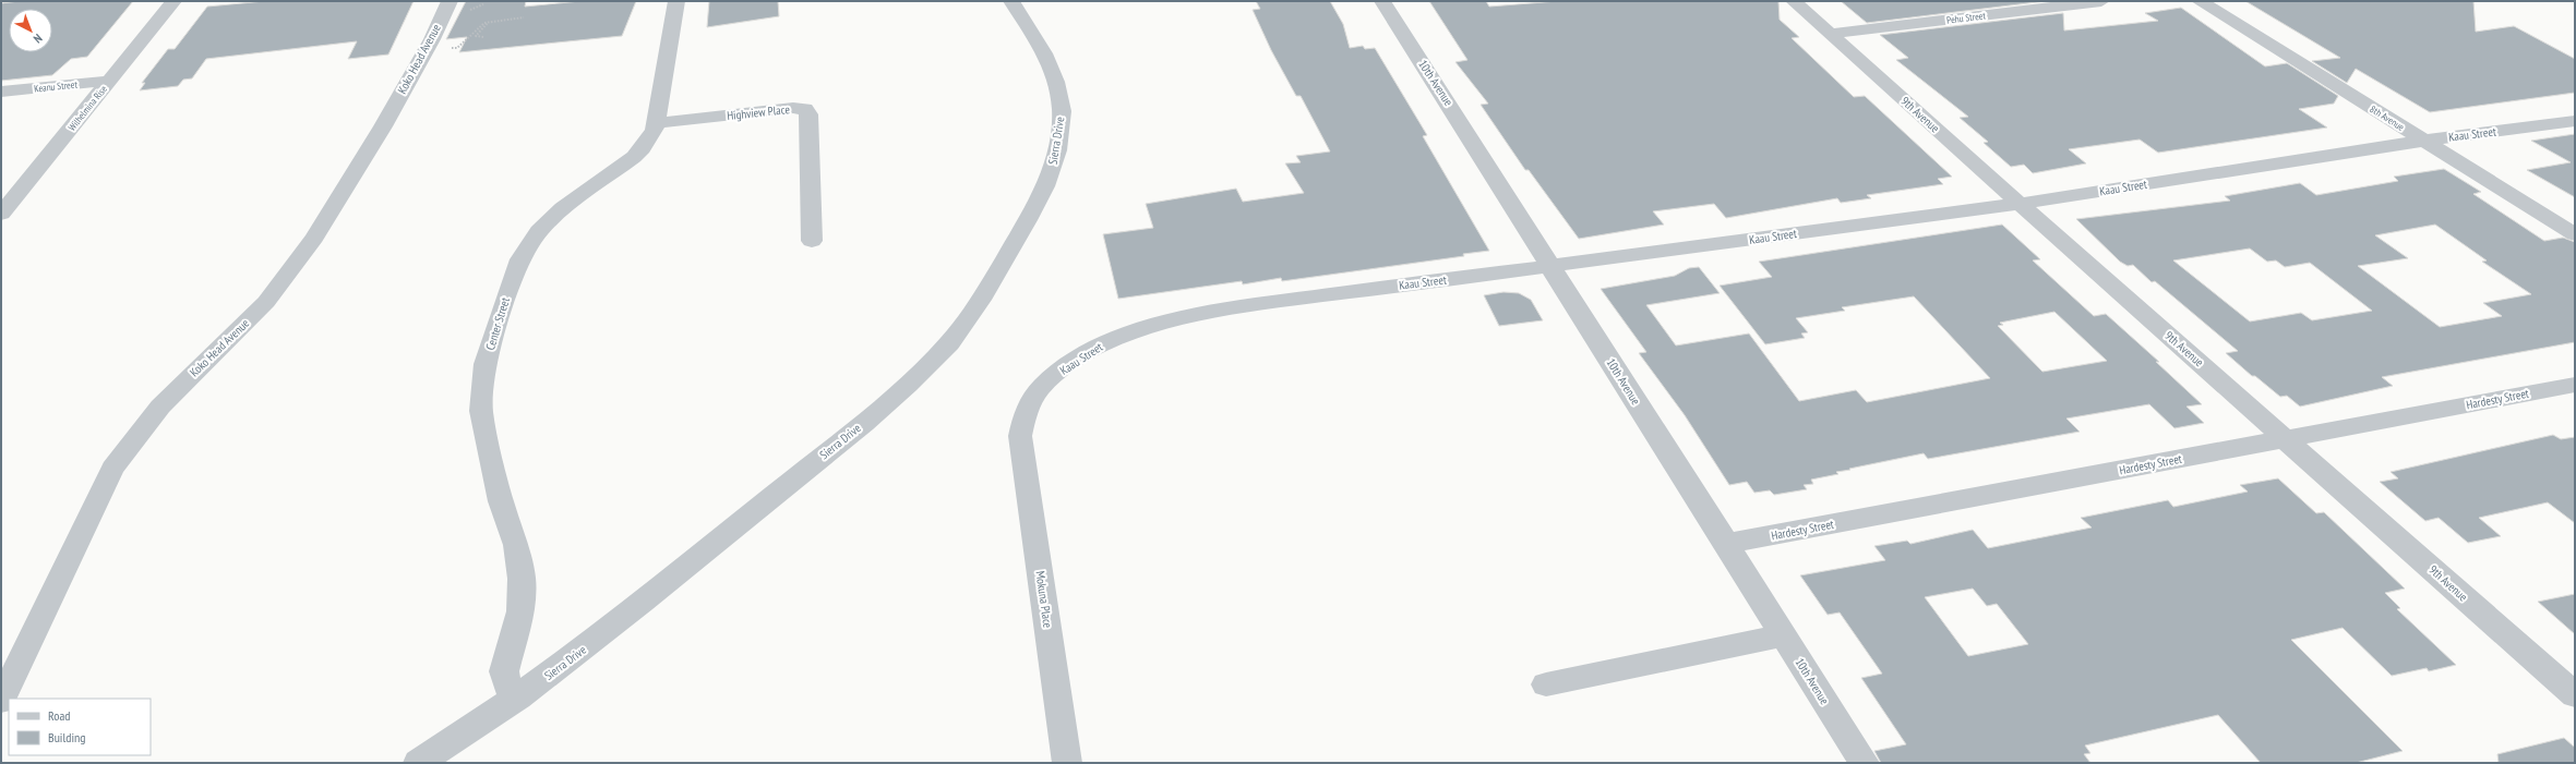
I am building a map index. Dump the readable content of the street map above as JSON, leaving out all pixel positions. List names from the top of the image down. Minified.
{"streets":{"street":["Pehu Street","Koko Head Avenue","10th Avenue","Keanu Street","Wilhelmina Rise","Highview Place","9th Avenue","8th Avenue","Kaau Street","Sierra Drive","Center Street","Hardesty Street","Mokuna Place"]},"crossings":[["Pehu Street","9th Avenue"],["10th Avenue","Kaau Street"],["10th Avenue","Hardesty Street"],["Keanu Street","Wilhelmina Rise"],["Highview Place","Center Street"],["9th Avenue","Kaau Street"],["9th Avenue","Hardesty Street"],["8th Avenue","Kaau Street"],["Kaau Street","Mokuna Place"],["Sierra Drive","Center Street"]],"legend":["Road","Building"],"north":"bottom right"}
